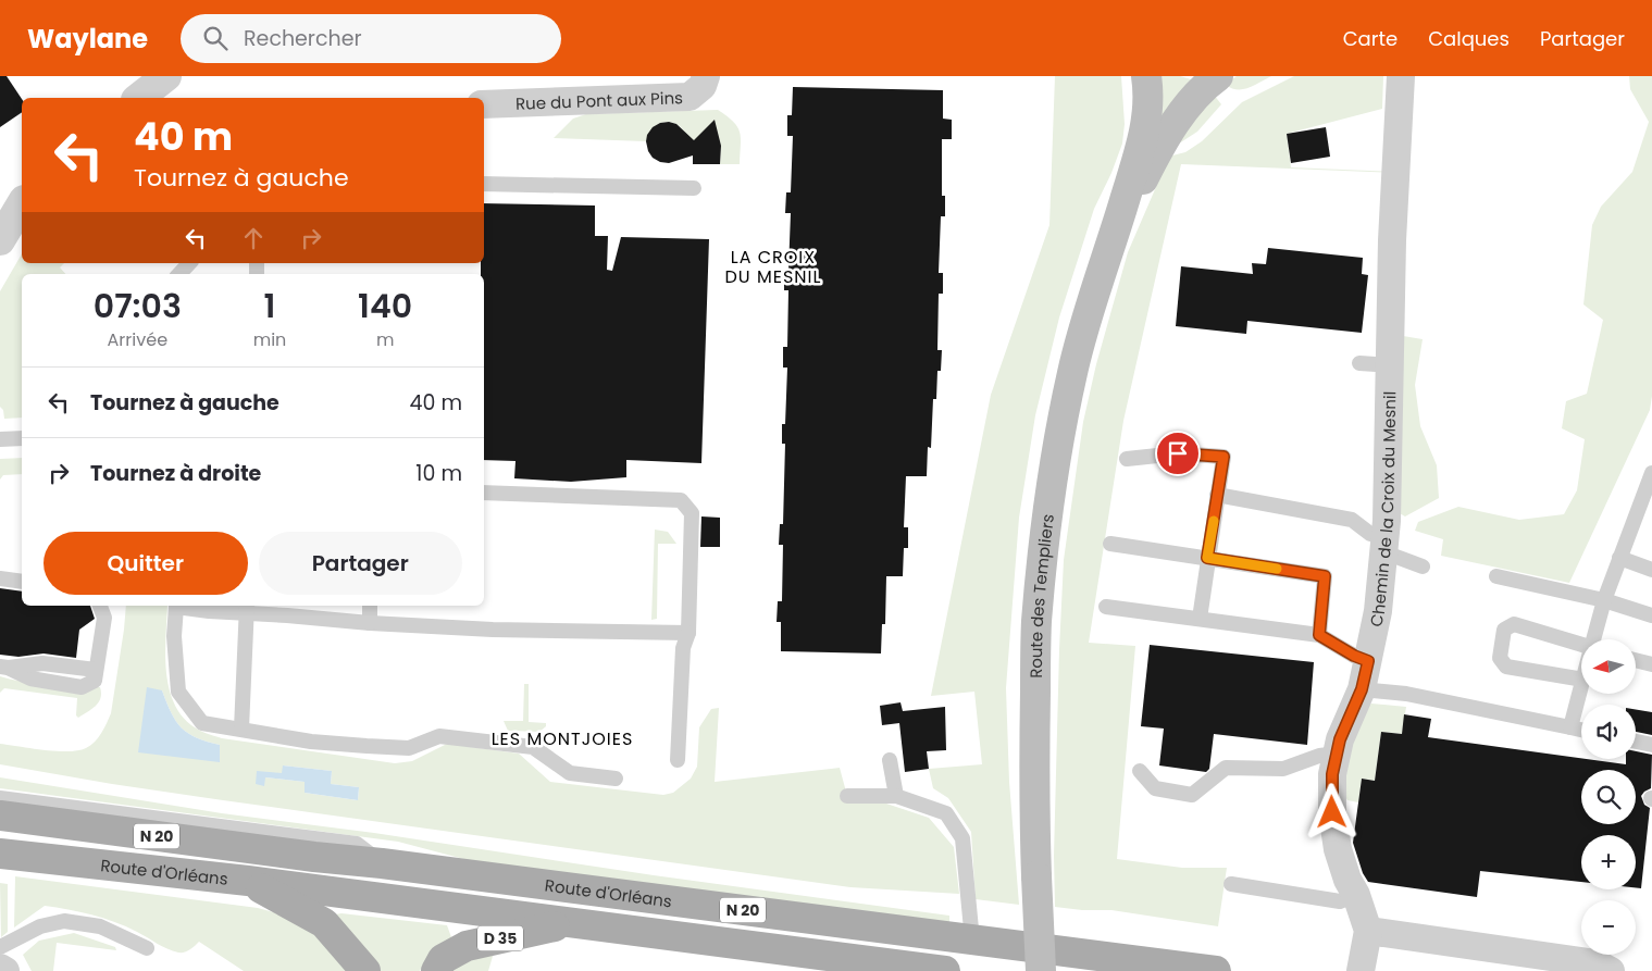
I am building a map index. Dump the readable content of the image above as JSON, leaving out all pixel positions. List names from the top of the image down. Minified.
{"streets":{"main road":["Route des Templiers","N 20","Route d'Orléans","D 35"],"street":["Rue du Pont aux Pins","Chemin de la Croix du Mesnil"]},"crossings":[["Route d'Orléans","D 35"]],"districts":["LA CROIX DU MESNIL","LES MONTJOIES"],"north":"left","page":{"header":"Waylane","search":"Rechercher","nav":["Carte","Calques","Partager"],"turn":["40 m","Tournez à gauche"],"eta":["07:03","Arrivée","1","min","140","m"],"list":[{"name":"Tournez à gauche","value":"40 m"},{"name":"Tournez à droite","value":"10 m"}],"buttons":["Quitter","Partager"],"map_buttons":["+","−"]}}
